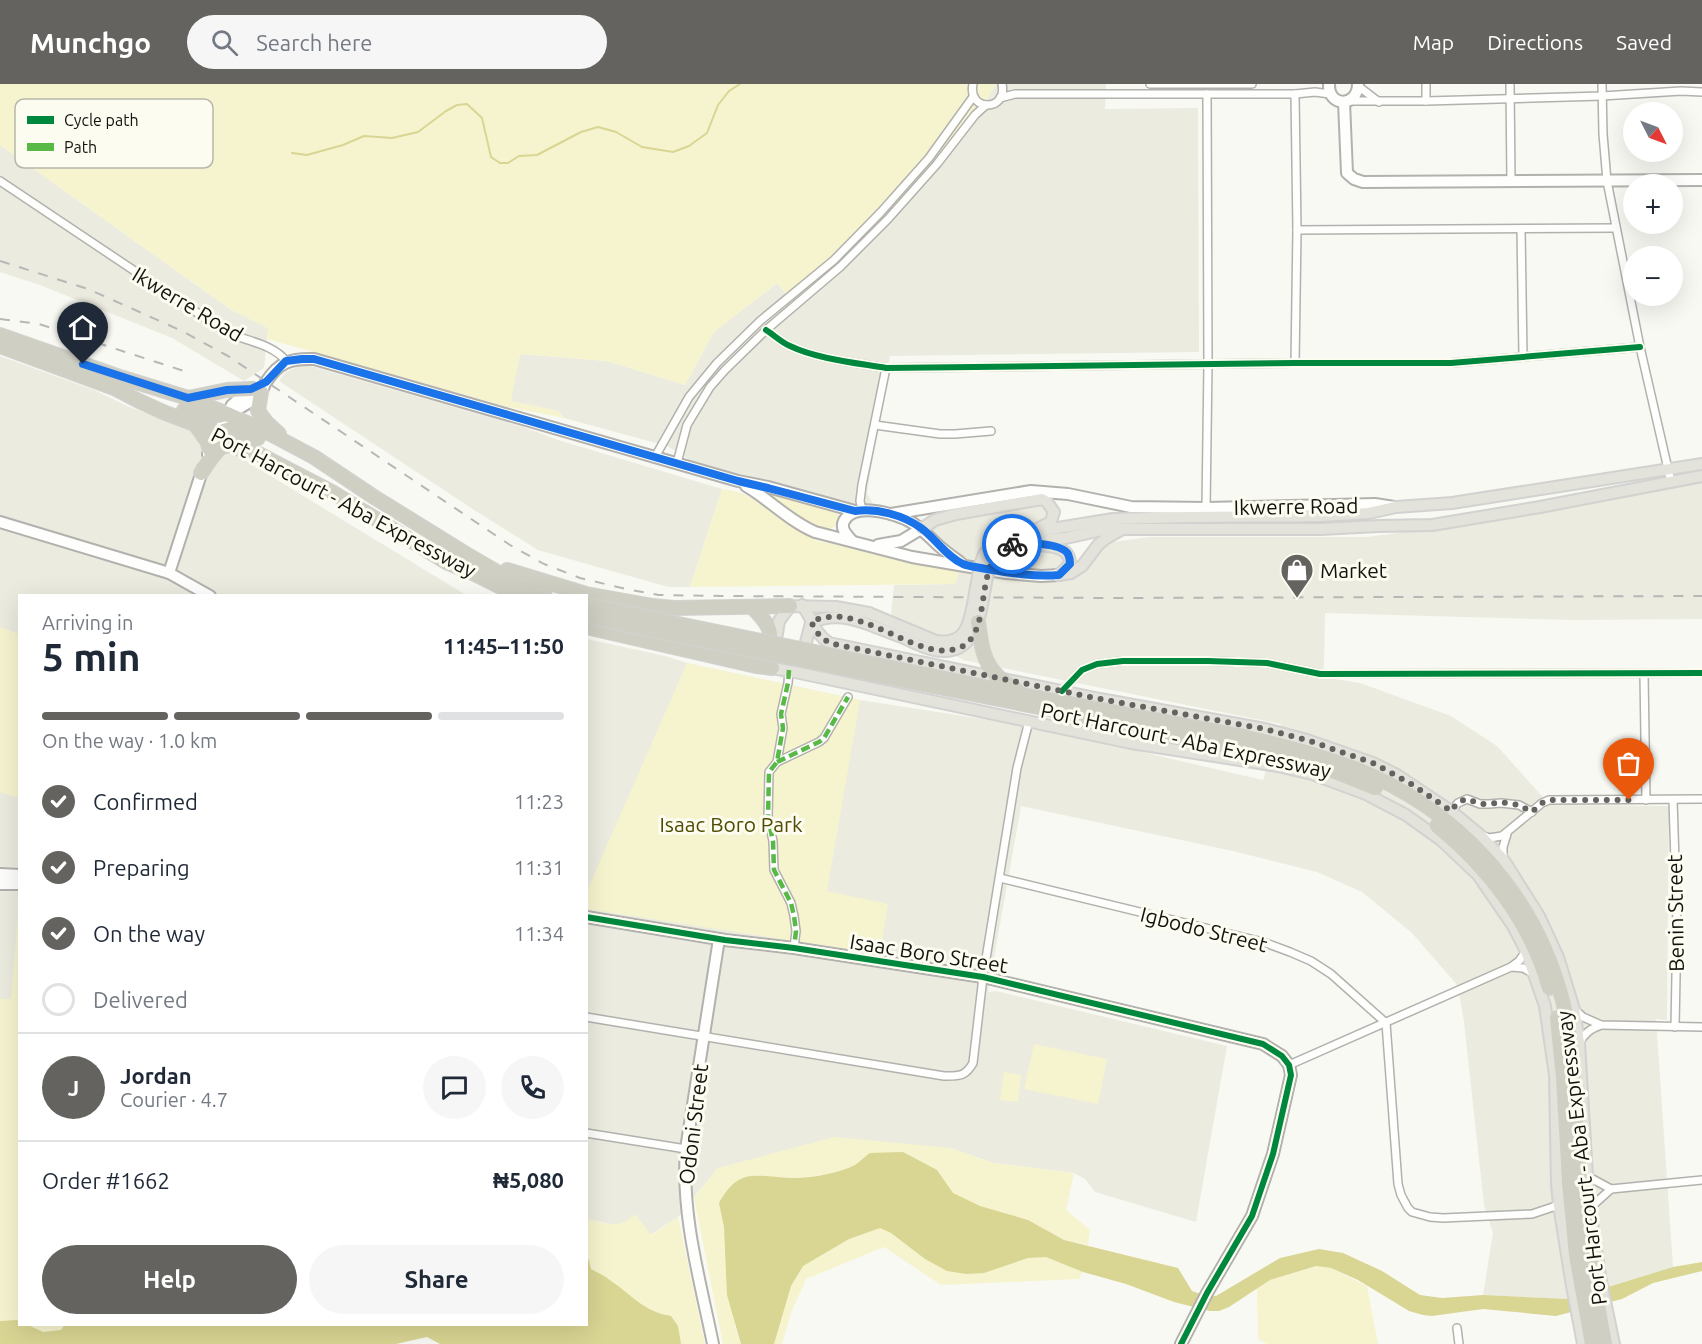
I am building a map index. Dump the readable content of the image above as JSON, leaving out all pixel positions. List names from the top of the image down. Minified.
{"streets":{"highway":["Port Harcourt - Aba Expressway"],"main road":["Ikwerre Road"],"street":["Benin Street","Igbodo Street","Isaac Boro Street","Odoni Street"]},"crossings":[["Isaac Boro Street","Odoni Street"]],"parks":["Isaac Boro Park"],"places":{"shop":["Market"]},"legend":["Cycle path","Path"],"north":"bottom right","page":{"header":"Munchgo","search":"Search here","nav":["Map","Directions","Saved"],"map_buttons":["+","−"],"heading":["5 min","Arriving in","11:45–11:50"],"panel":["Jordan","Courier · 4.7","Order #1662","₦5,080"],"bar":"On the way · 1.0 km","list":[["Confirmed","11:23"],["Preparing","11:31"],["On the way","11:34"],"Delivered"],"round":"J","buttons":["Help","Share"]}}
